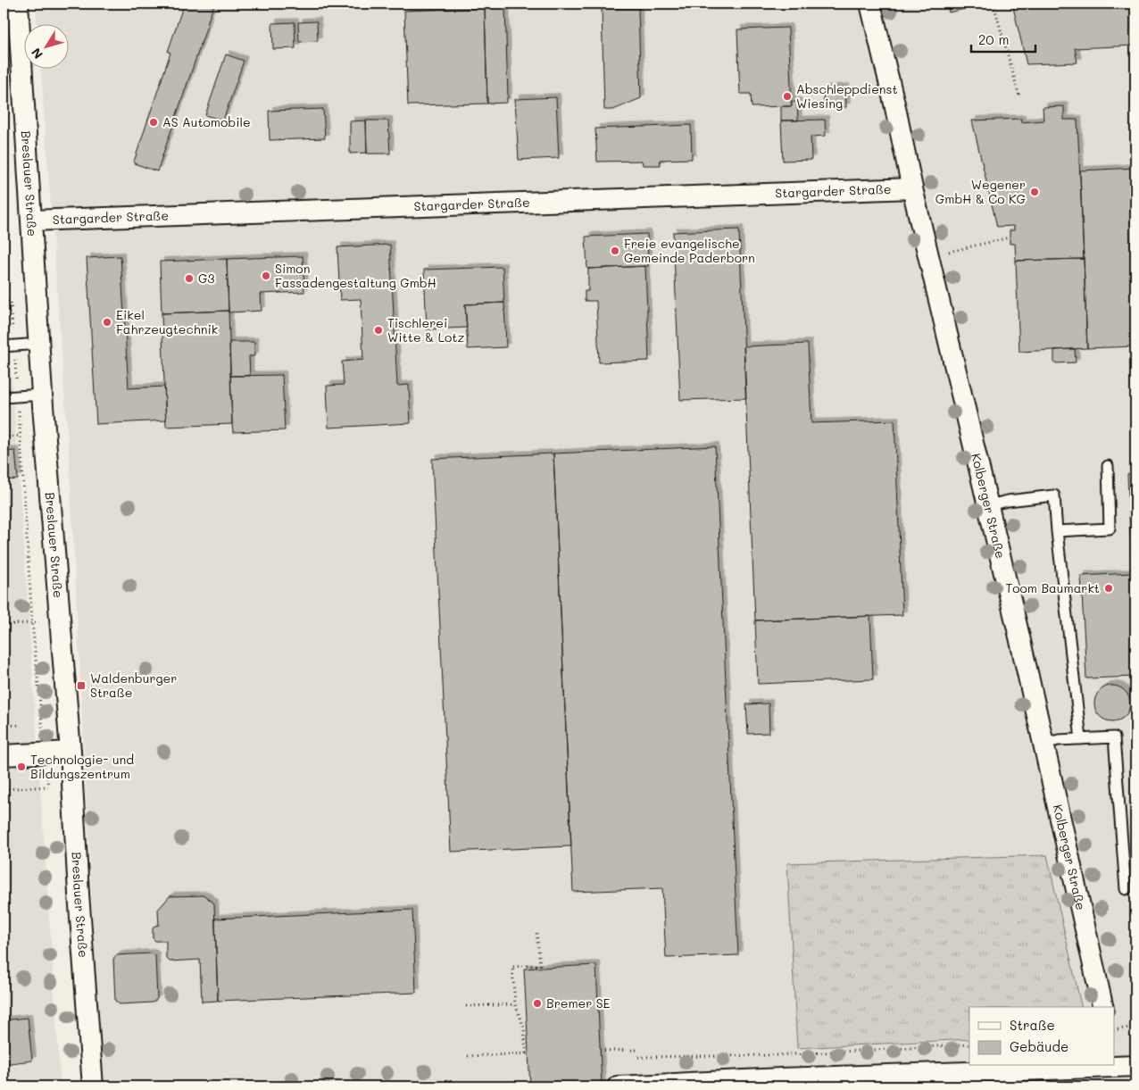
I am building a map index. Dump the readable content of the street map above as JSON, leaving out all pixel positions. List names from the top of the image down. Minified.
{"streets":{"street":["Breslauer Straße","Stargarder Straße","Kolberger Straße"]},"crossings":[["Breslauer Straße","Stargarder Straße"],["Stargarder Straße","Kolberger Straße"]],"places":{"other":["Abschleppdienst Wiesing","AS Automobile","Wegener GmbH & Co KG","Freie evangelische Gemeinde Paderborn","Simon Fassadengestaltung GmbH","G3","Eikel Fahrzeugtechnik","Tischlerei Witte & Lotz","Toom Baumarkt","Technologie- und Bildungszentrum","Bremer SE"],"transit":["Waldenburger Straße"]},"legend":["Straße","Gebäude"],"scale_bar":"20 m","north":"bottom left"}
